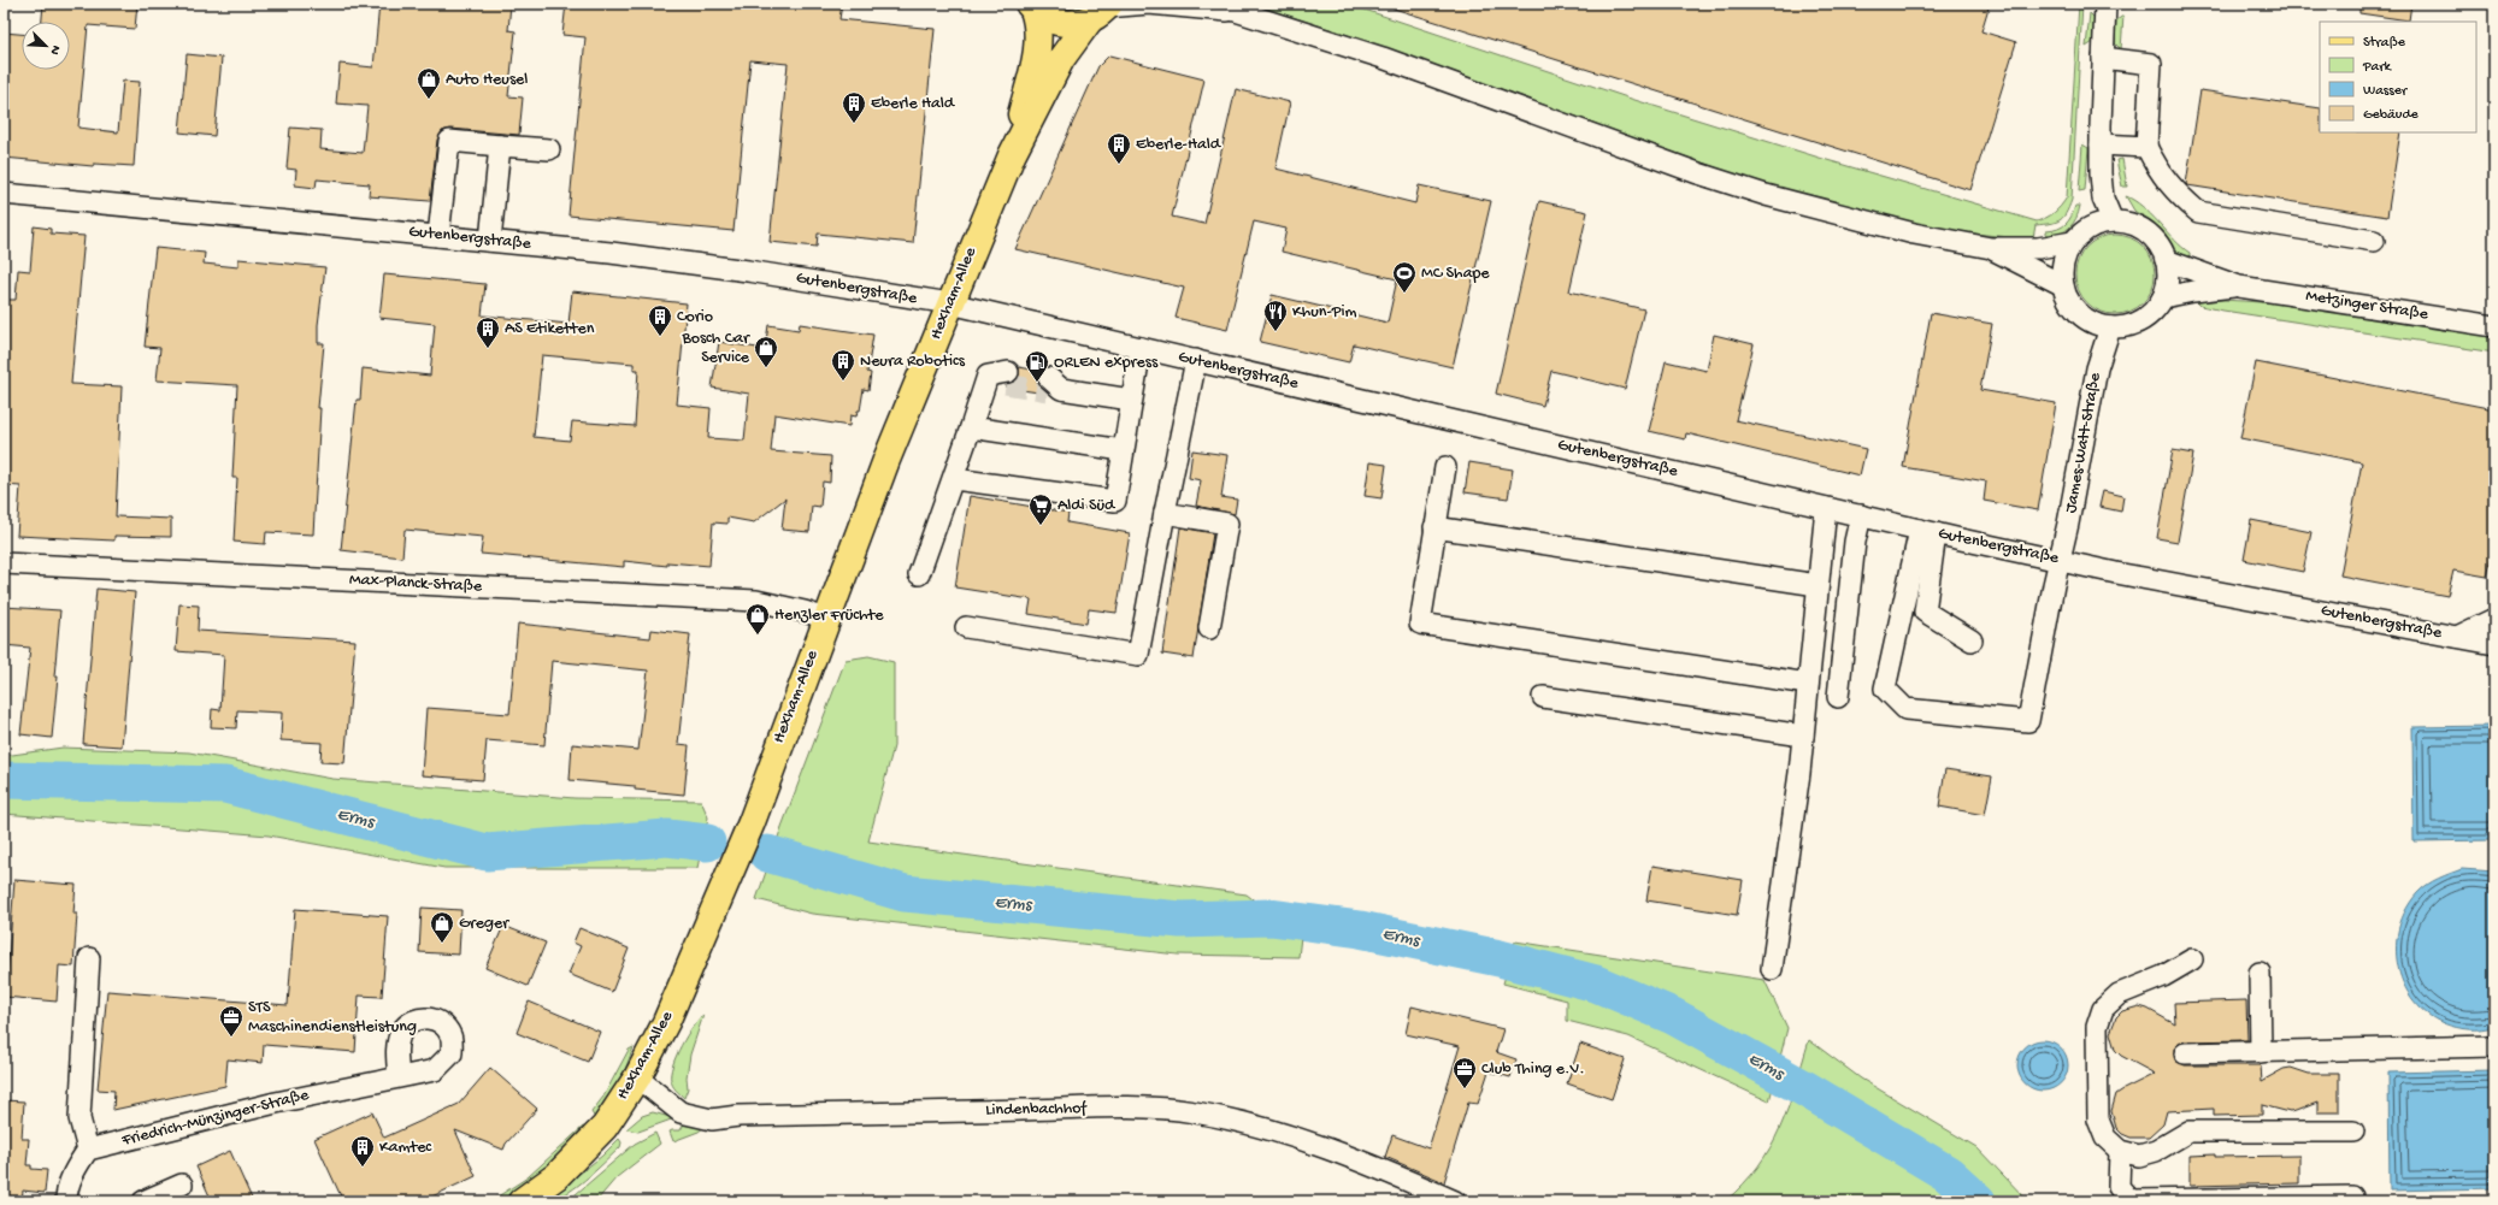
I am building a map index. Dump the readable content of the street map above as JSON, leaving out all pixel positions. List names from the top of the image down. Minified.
{"streets":{"main road":["Hexham-Allee"],"street":["Gutenbergstraße","Metzinger Straße","James-Watt-Straße","Max-Planck-Straße","Lindenbachhof","Friedrich-Münzinger-Straße"]},"crossings":[["Gutenbergstraße","Hexham-Allee"],["Gutenbergstraße","James-Watt-Straße"],["Hexham-Allee","Max-Planck-Straße"],["Hexham-Allee","Lindenbachhof"],["Metzinger Straße","James-Watt-Straße"]],"water":["Erms"],"places":{"shop":["Auto Heusel","Bosch Car Service","Henzler Früchte","Greger"],"building":["Eberle Hald","Eberle-Hald","Corio","AS Etiketten","Neura Robotics","Kamtec"],"sports":["MC Shape"],"restaurant":["Khun-Pim"],"fuel station":["ORLEN express"],"supermarket":["Aldi Süd"],"office":["STS Maschinendienstleistung","Club Thing e.V."]},"legend":["Straße","Park","Wasser","Gebäude"],"north":"bottom right"}
